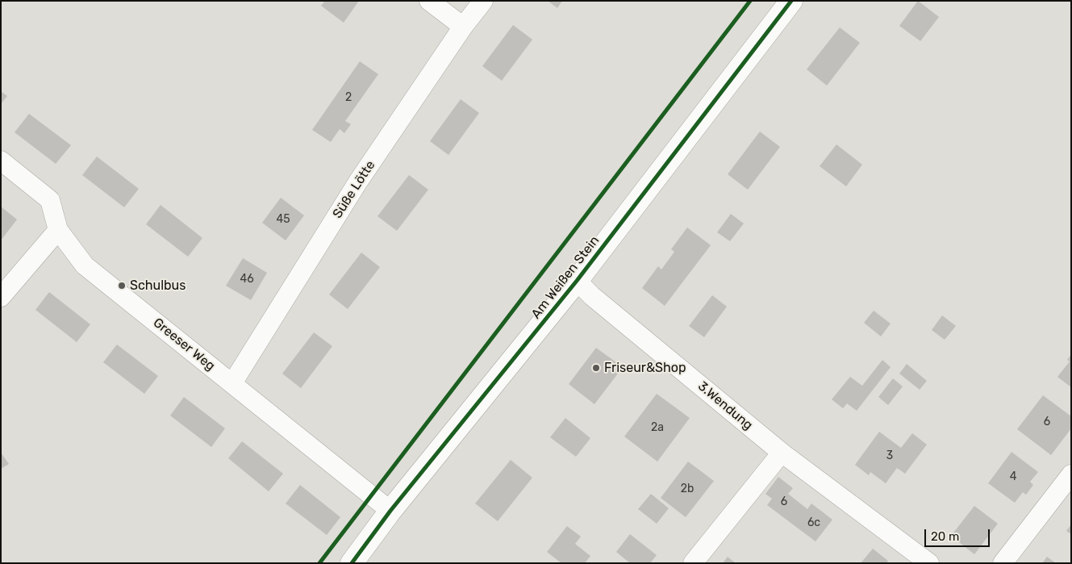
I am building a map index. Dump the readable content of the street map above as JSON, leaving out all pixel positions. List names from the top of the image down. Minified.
{"streets":{"street":["Süße Lötte","Am Weißen Stein","Greeser Weg","3.Wendung"]},"crossings":[["Süße Lötte","Greeser Weg"],["Am Weißen Stein","Greeser Weg"],["Am Weißen Stein","3.Wendung"]],"places":["Schulbus","Friseur&Shop"],"house_numbers":["2","45","46","6","2a","3","4","2b","6","6c"],"scale_bar":"20 m"}
